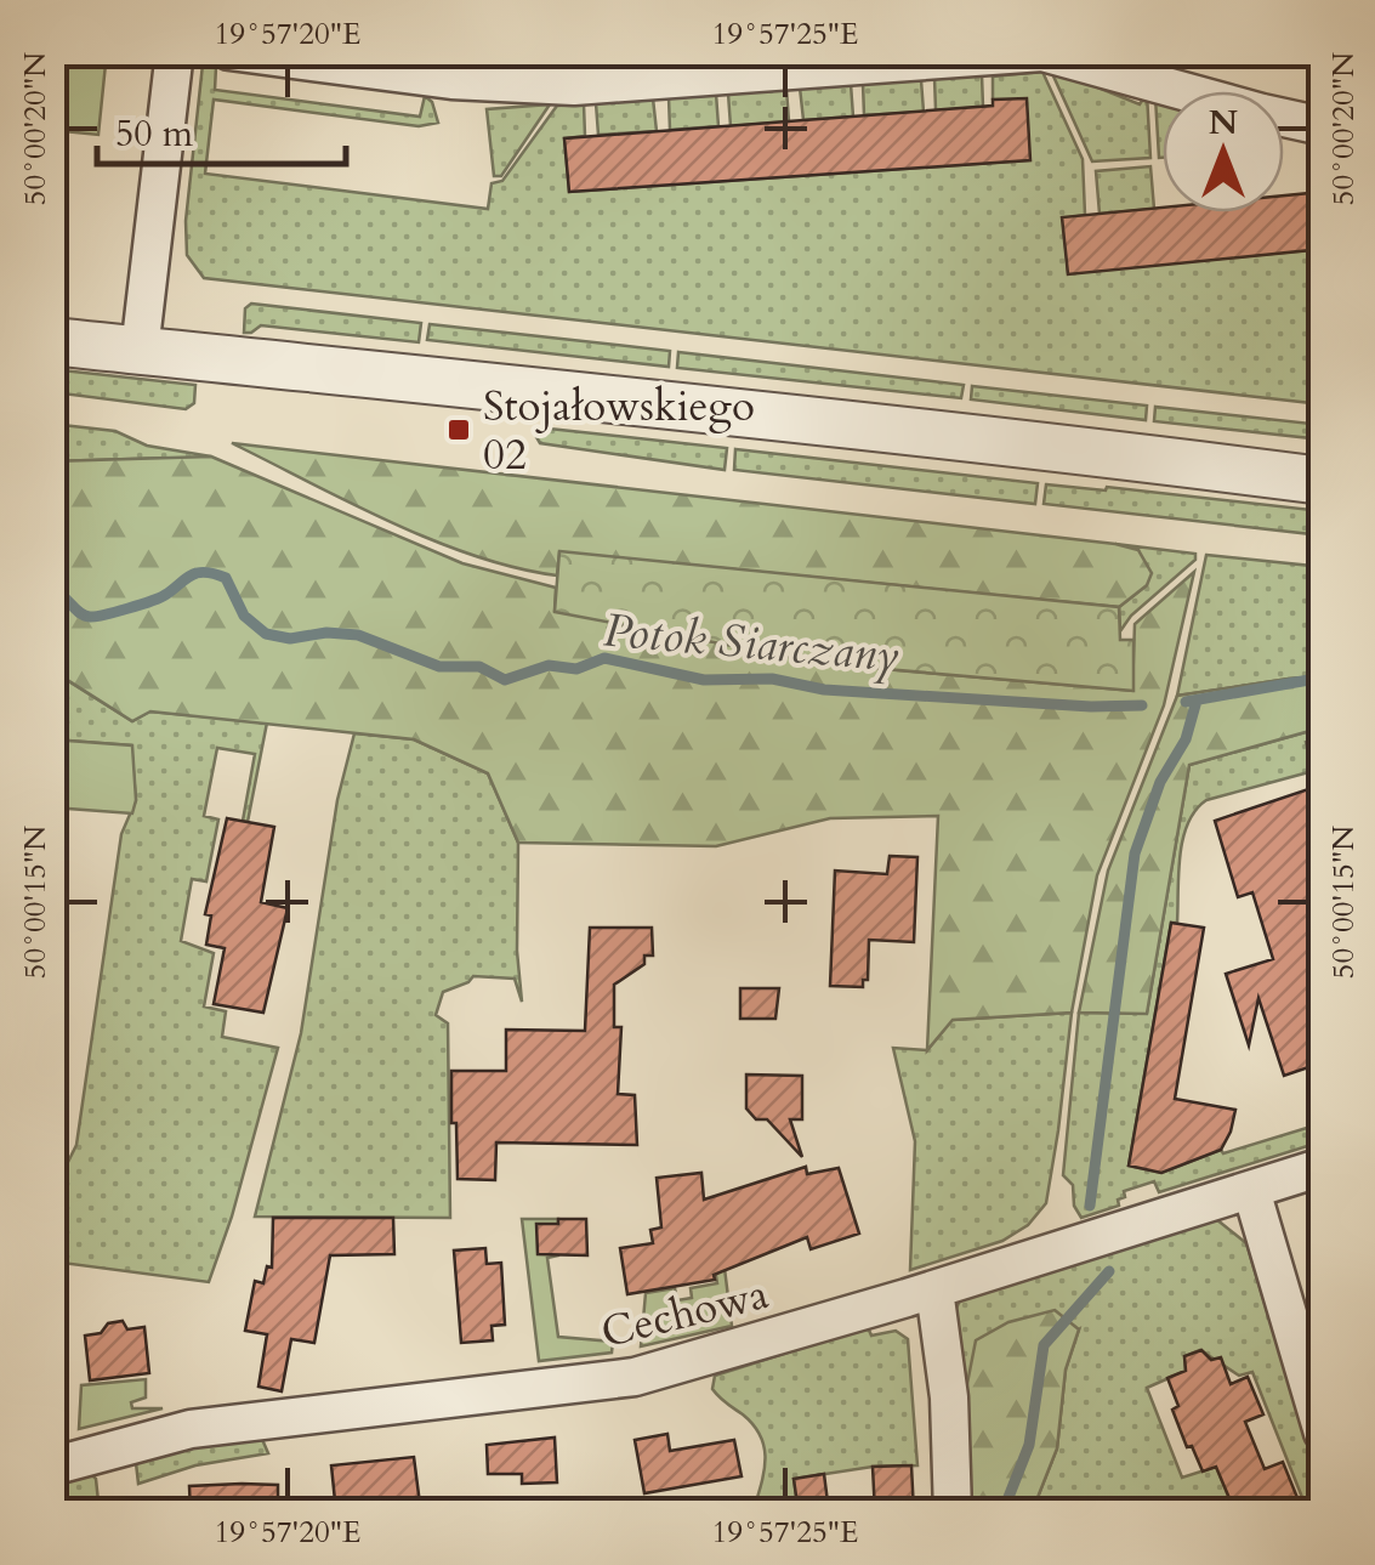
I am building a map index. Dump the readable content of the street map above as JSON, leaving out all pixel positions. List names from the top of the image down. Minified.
{"streets":{"street":["Cechowa"]},"water":["Potok Siarczany"],"places":{"transit":["Stojałowskiego 02"]},"scale_bar":"50 m","north":"top","coordinates":["19°57'20\"E","19°57'25\"E","50°00'20\"N","50°00'15\"N"]}
